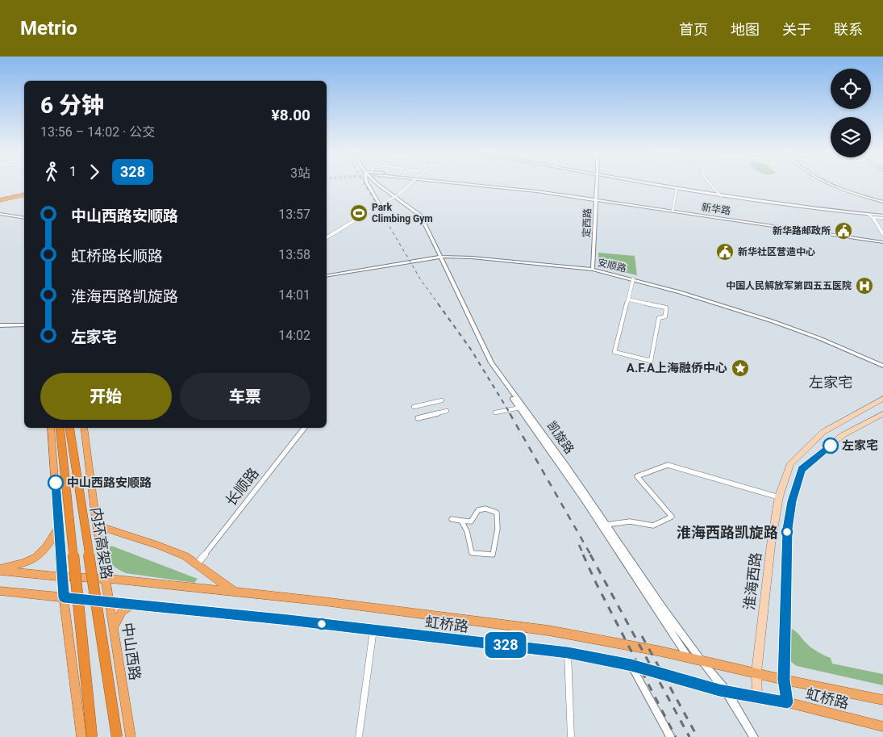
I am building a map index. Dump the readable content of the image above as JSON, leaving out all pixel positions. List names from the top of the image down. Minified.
{"streets":{"highway":["内环高架路"],"main road":["淮海西路","虹桥路","中山西路"],"street":["新华路","定西路","安顺路","凯旋路","长顺路"]},"crossings":[["新华路","定西路"],["定西路","安顺路"],["安顺路","凯旋路"],["凯旋路","虹桥路"],["淮海西路","虹桥路"],["虹桥路","中山西路"]],"districts":["左家宅"],"places":{"sports":["Park Climbing Gym"],"public building":["新华路邮政所","新华社区营造中心"],"hospital":["中国人民解放军第四五五医院"],"place":["A.F.A上海融侨中心"],"other":["左家宅","中山西路安顺路","淮海西路凯旋路"]},"lines":["bus line 328"],"page":{"header":"Metrio","nav":["首页","地图","关于","联系"],"on_map":"328","heading":["6 分钟","13:56 – 14:02 · 公交","¥8.00"],"legs":["1","328","3站"],"list":[{"name":"中山西路安顺路","value":"13:57"},{"name":"虹桥路长顺路","value":"13:58"},{"name":"淮海西路凯旋路","value":"14:01"},{"name":"左家宅","value":"14:02"}],"buttons":["开始","车票"]}}
